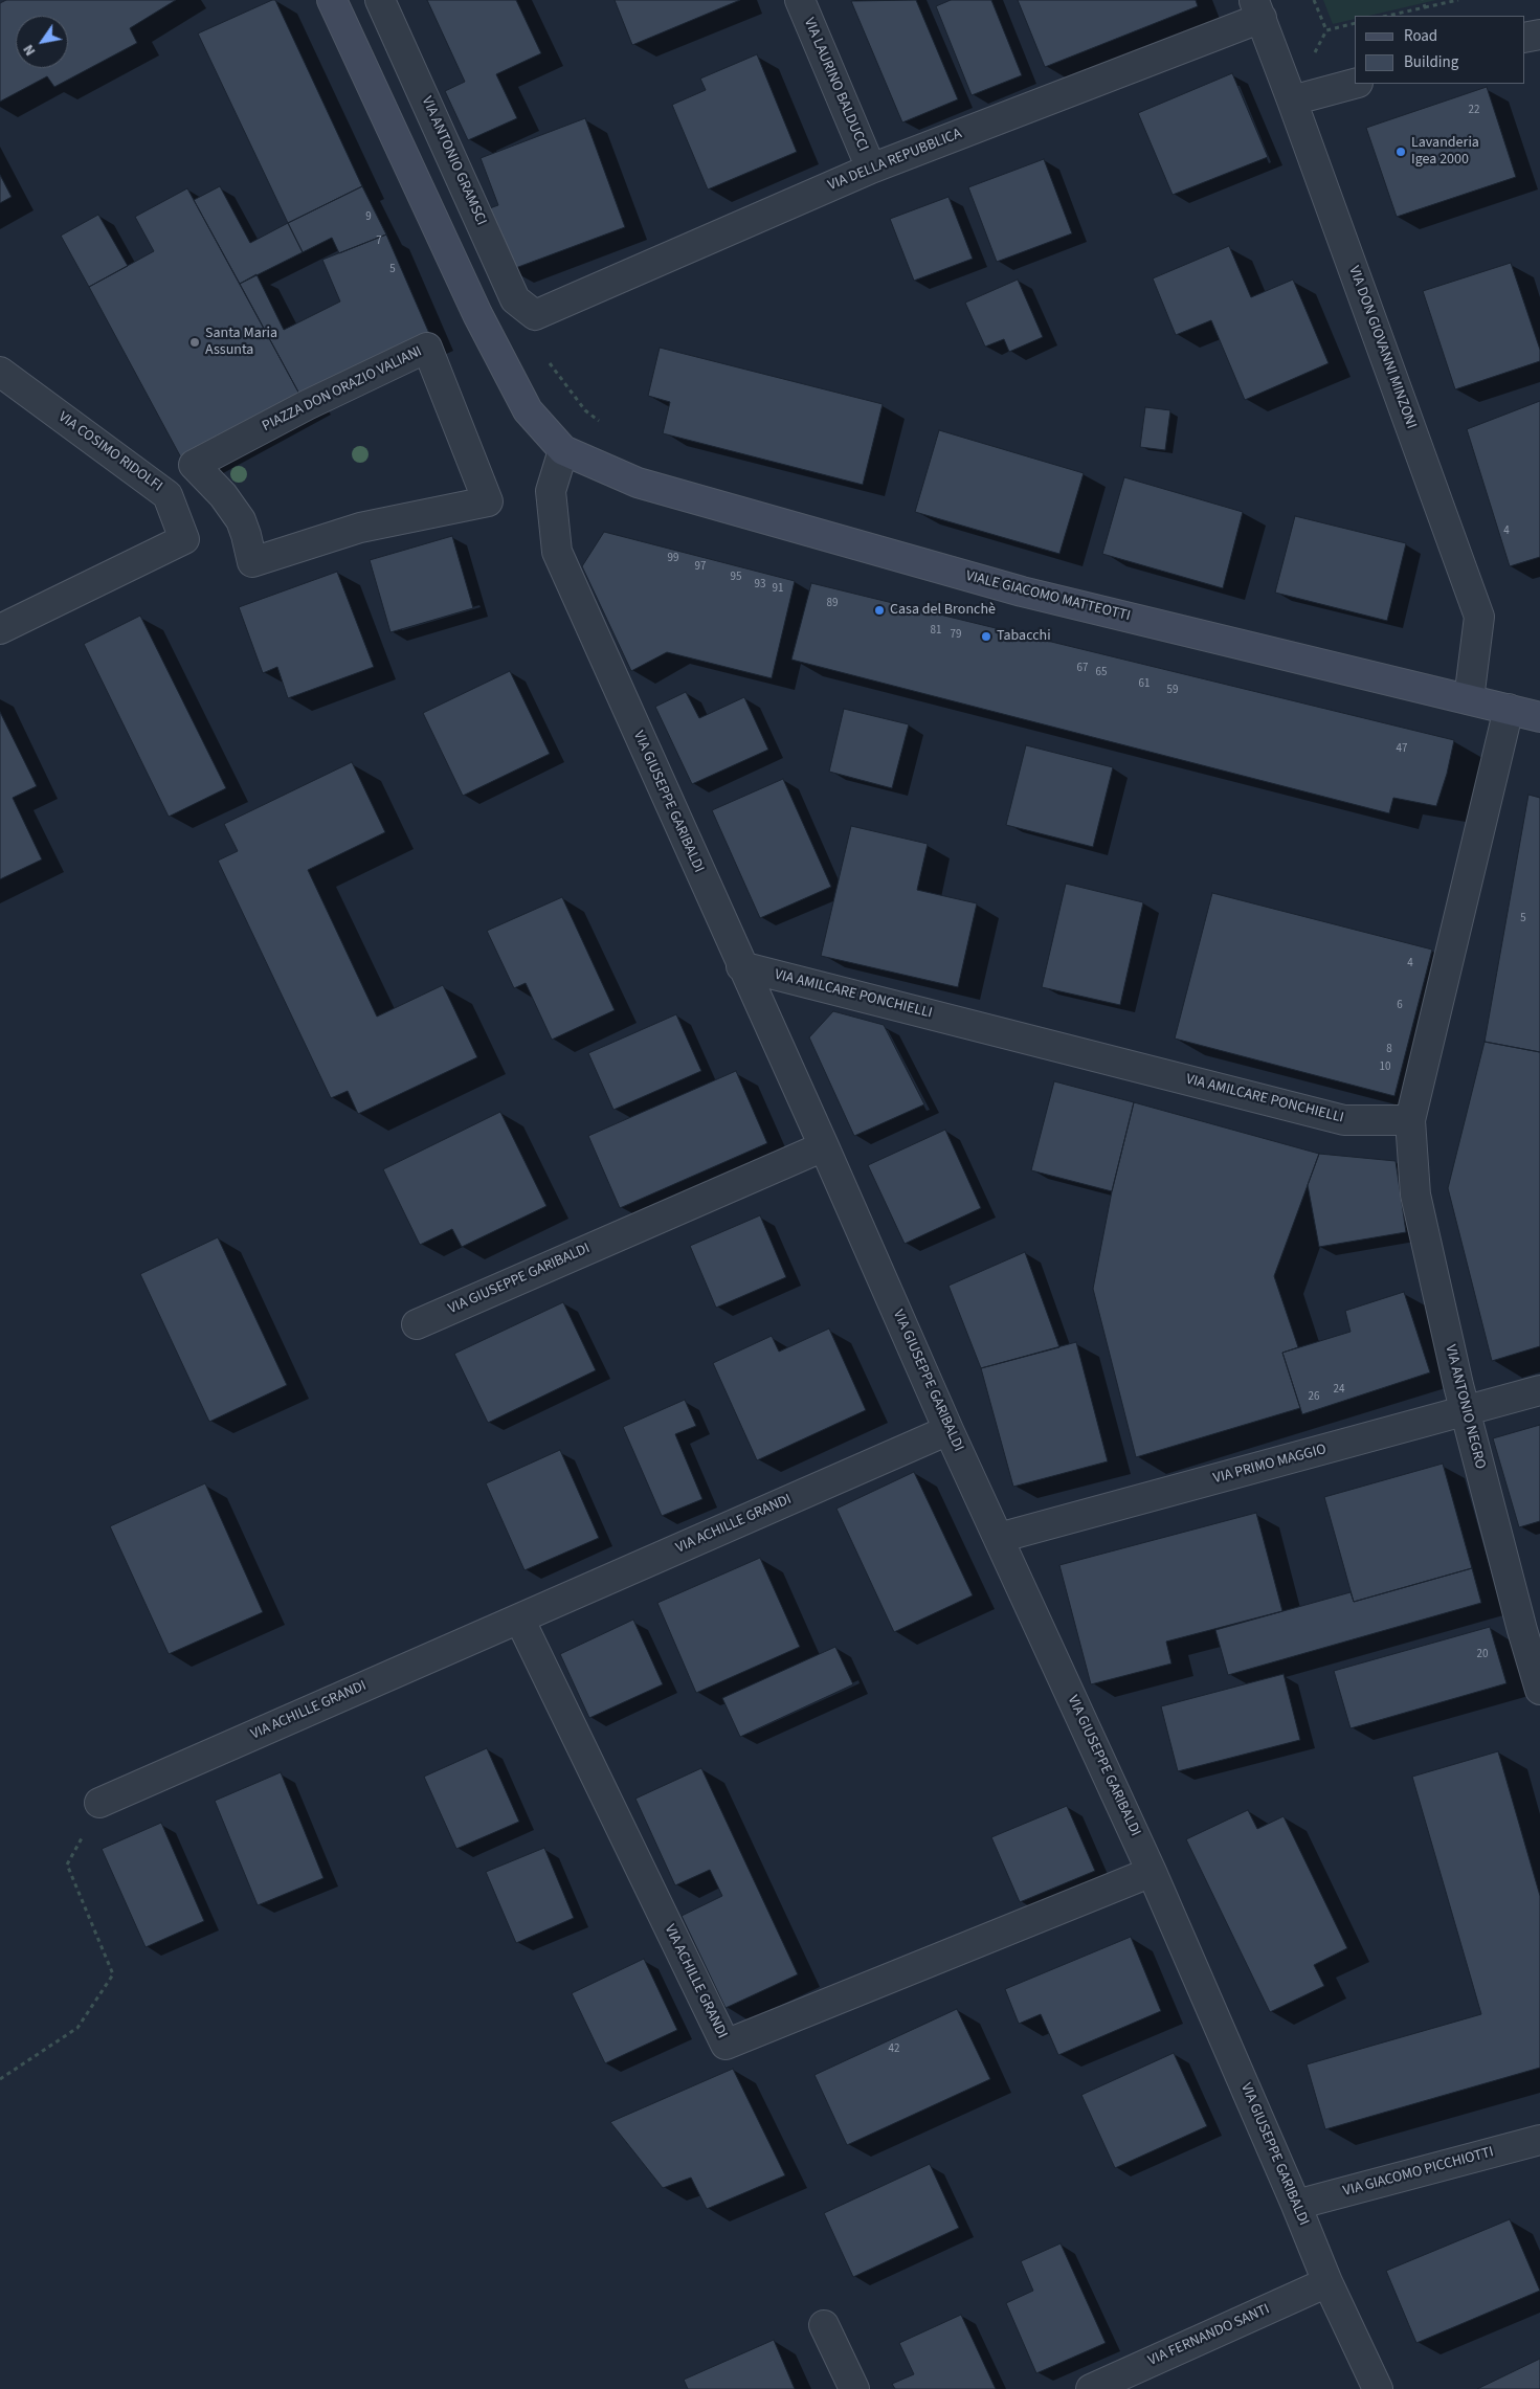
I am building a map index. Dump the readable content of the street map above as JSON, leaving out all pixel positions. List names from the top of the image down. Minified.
{"streets":{"main road":["VIALE GIACOMO MATTEOTTI"],"street":["VIA LAURINO BALDUCCI","VIA DELLA REPUBBLICA","VIA ANTONIO GRAMSCI","VIA DON GIOVANNI MINZONI","PIAZZA DON ORAZIO VALIANI","VIA COSIMO RIDOLFI","VIA GIUSEPPE GARIBALDI","VIA AMILCARE PONCHIELLI","VIA ANTONIO NEGRO","VIA PRIMO MAGGIO","VIA ACHILLE GRANDI","VIA GIACOMO PICCHIOTTI","VIA FERNANDO SANTI"]},"crossings":[["VIA LAURINO BALDUCCI","VIA DELLA REPUBBLICA"],["VIA DELLA REPUBBLICA","VIA ANTONIO GRAMSCI"],["VIA DELLA REPUBBLICA","VIA DON GIOVANNI MINZONI"],["VIA DON GIOVANNI MINZONI","VIALE GIACOMO MATTEOTTI"],["VIALE GIACOMO MATTEOTTI","VIA GIUSEPPE GARIBALDI"],["VIA GIUSEPPE GARIBALDI","VIA AMILCARE PONCHIELLI"],["VIA GIUSEPPE GARIBALDI","VIA PRIMO MAGGIO"],["VIA GIUSEPPE GARIBALDI","VIA ACHILLE GRANDI"],["VIA GIUSEPPE GARIBALDI","VIA GIACOMO PICCHIOTTI"],["VIA GIUSEPPE GARIBALDI","VIA FERNANDO SANTI"],["VIA AMILCARE PONCHIELLI","VIA ANTONIO NEGRO"],["VIA ANTONIO NEGRO","VIA PRIMO MAGGIO"]],"places":["Lavanderia Igea 2000","Santa Maria Assunta","Casa del Bronchè","Tabacchi"],"house_numbers":["22","9","7","5","4","99","97","95","93","91","89","81","79","67","65","61","59","47","5","4","6","8","10","24","26","20","42"],"legend":["Road","Building"],"north":"bottom left"}
